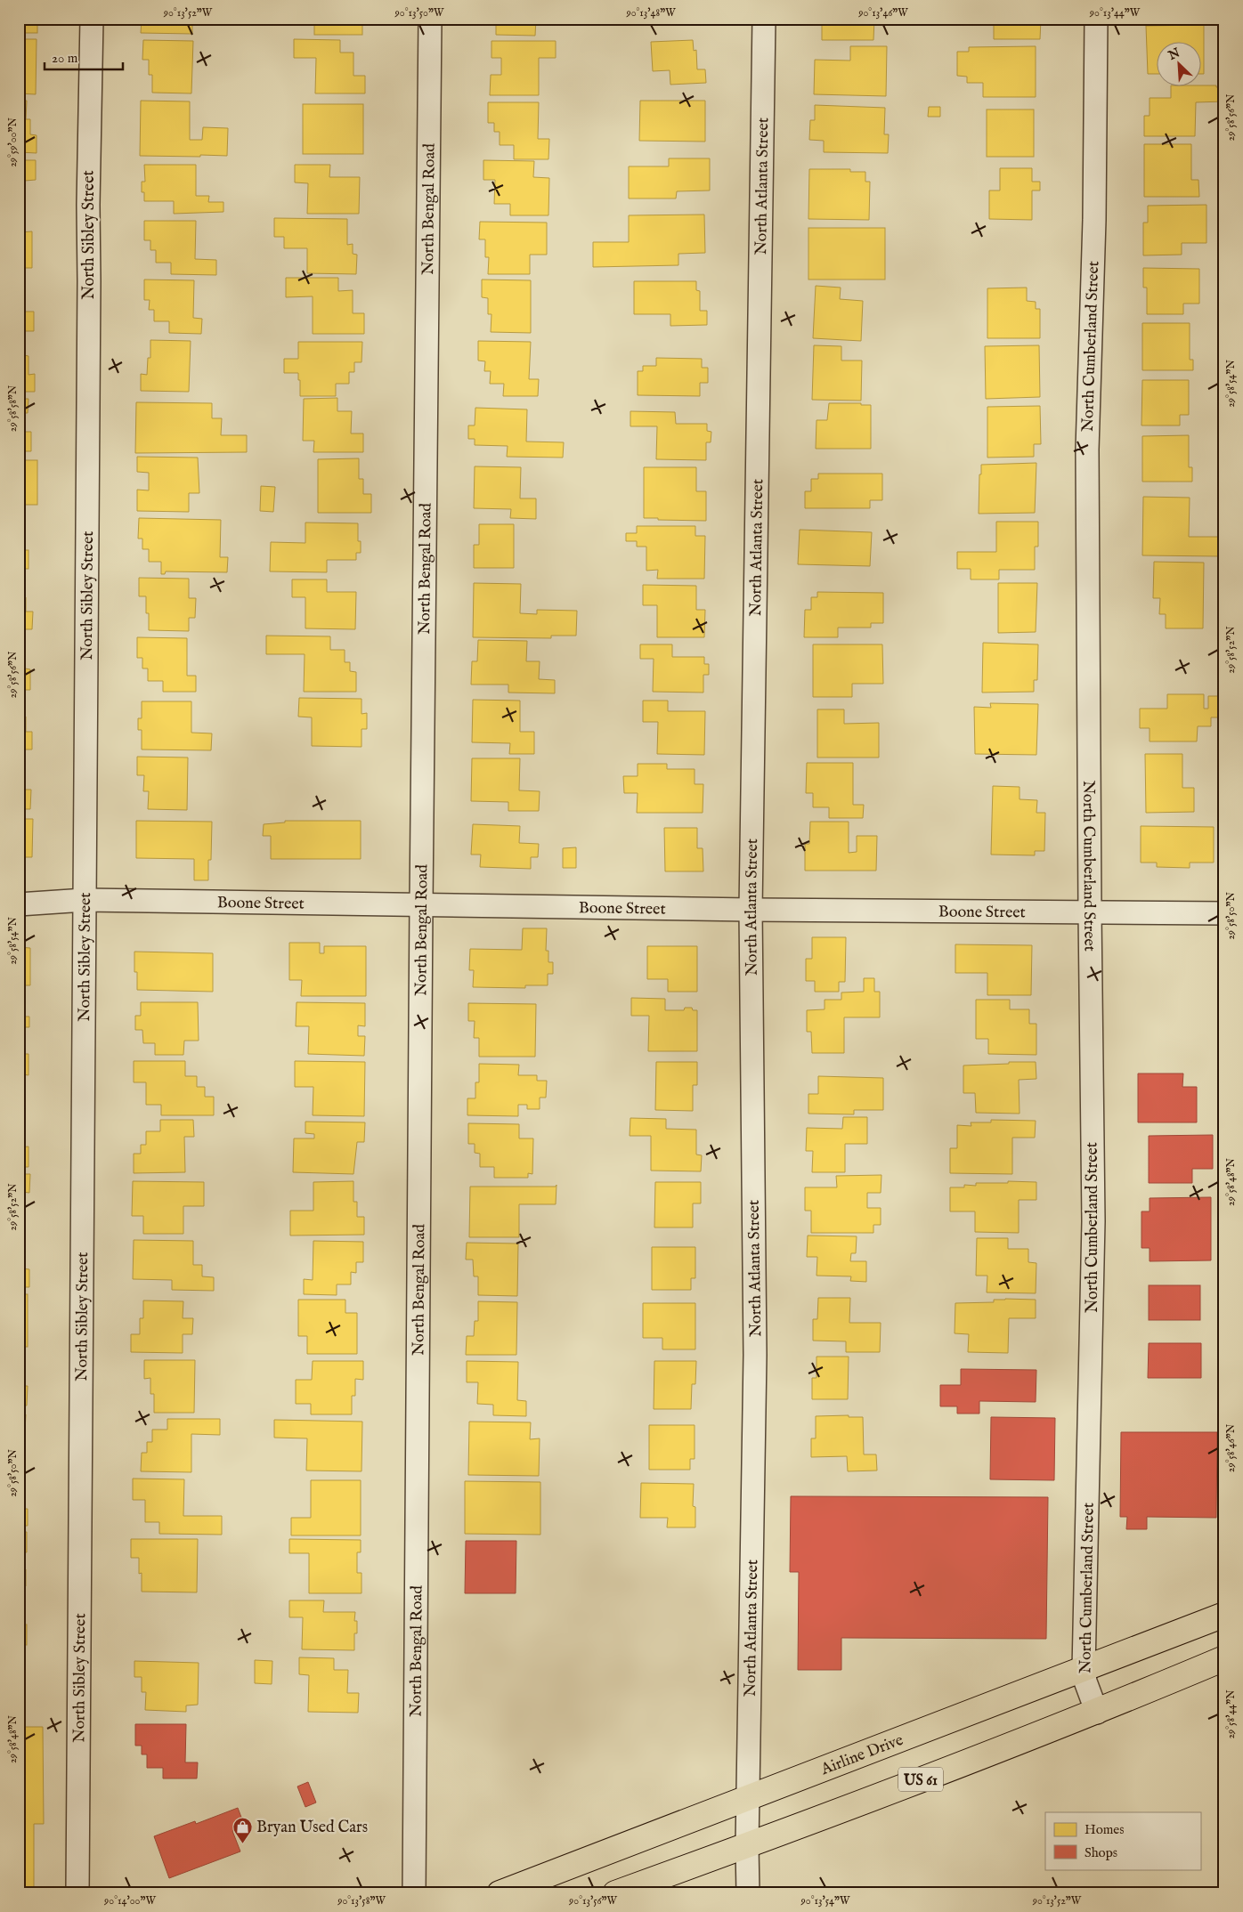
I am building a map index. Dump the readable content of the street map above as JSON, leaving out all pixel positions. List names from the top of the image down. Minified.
{"streets":{"highway":["Airline Drive","US 61"],"street":["North Atlanta Street","North Bengal Road","North Sibley Street","North Cumberland Street","Boone Street"]},"crossings":[["North Atlanta Street","Boone Street"],["North Atlanta Street","Airline Drive"],["North Atlanta Street","US 61"],["North Bengal Road","Boone Street"],["North Sibley Street","Boone Street"],["North Cumberland Street","Boone Street"],["North Cumberland Street","Airline Drive"],["North Cumberland Street","US 61"]],"places":{"shop":["Bryan Used Cars"]},"legend":["Homes","Shops"],"scale_bar":"20 m","north":"top left","coordinates":["90°13'52\"W","90°13'50\"W","90°13'48\"W","90°13'46\"W","90°13'44\"W","29°58'56\"N","29°59'00\"N","29°58'54\"N","29°58'58\"N","29°58'52\"N","29°58'50\"N","29°58'48\"N","29°58'46\"N","29°58'44\"N","90°14'00\"W","90°13'58\"W","90°13'56\"W","90°13'54\"W"]}
